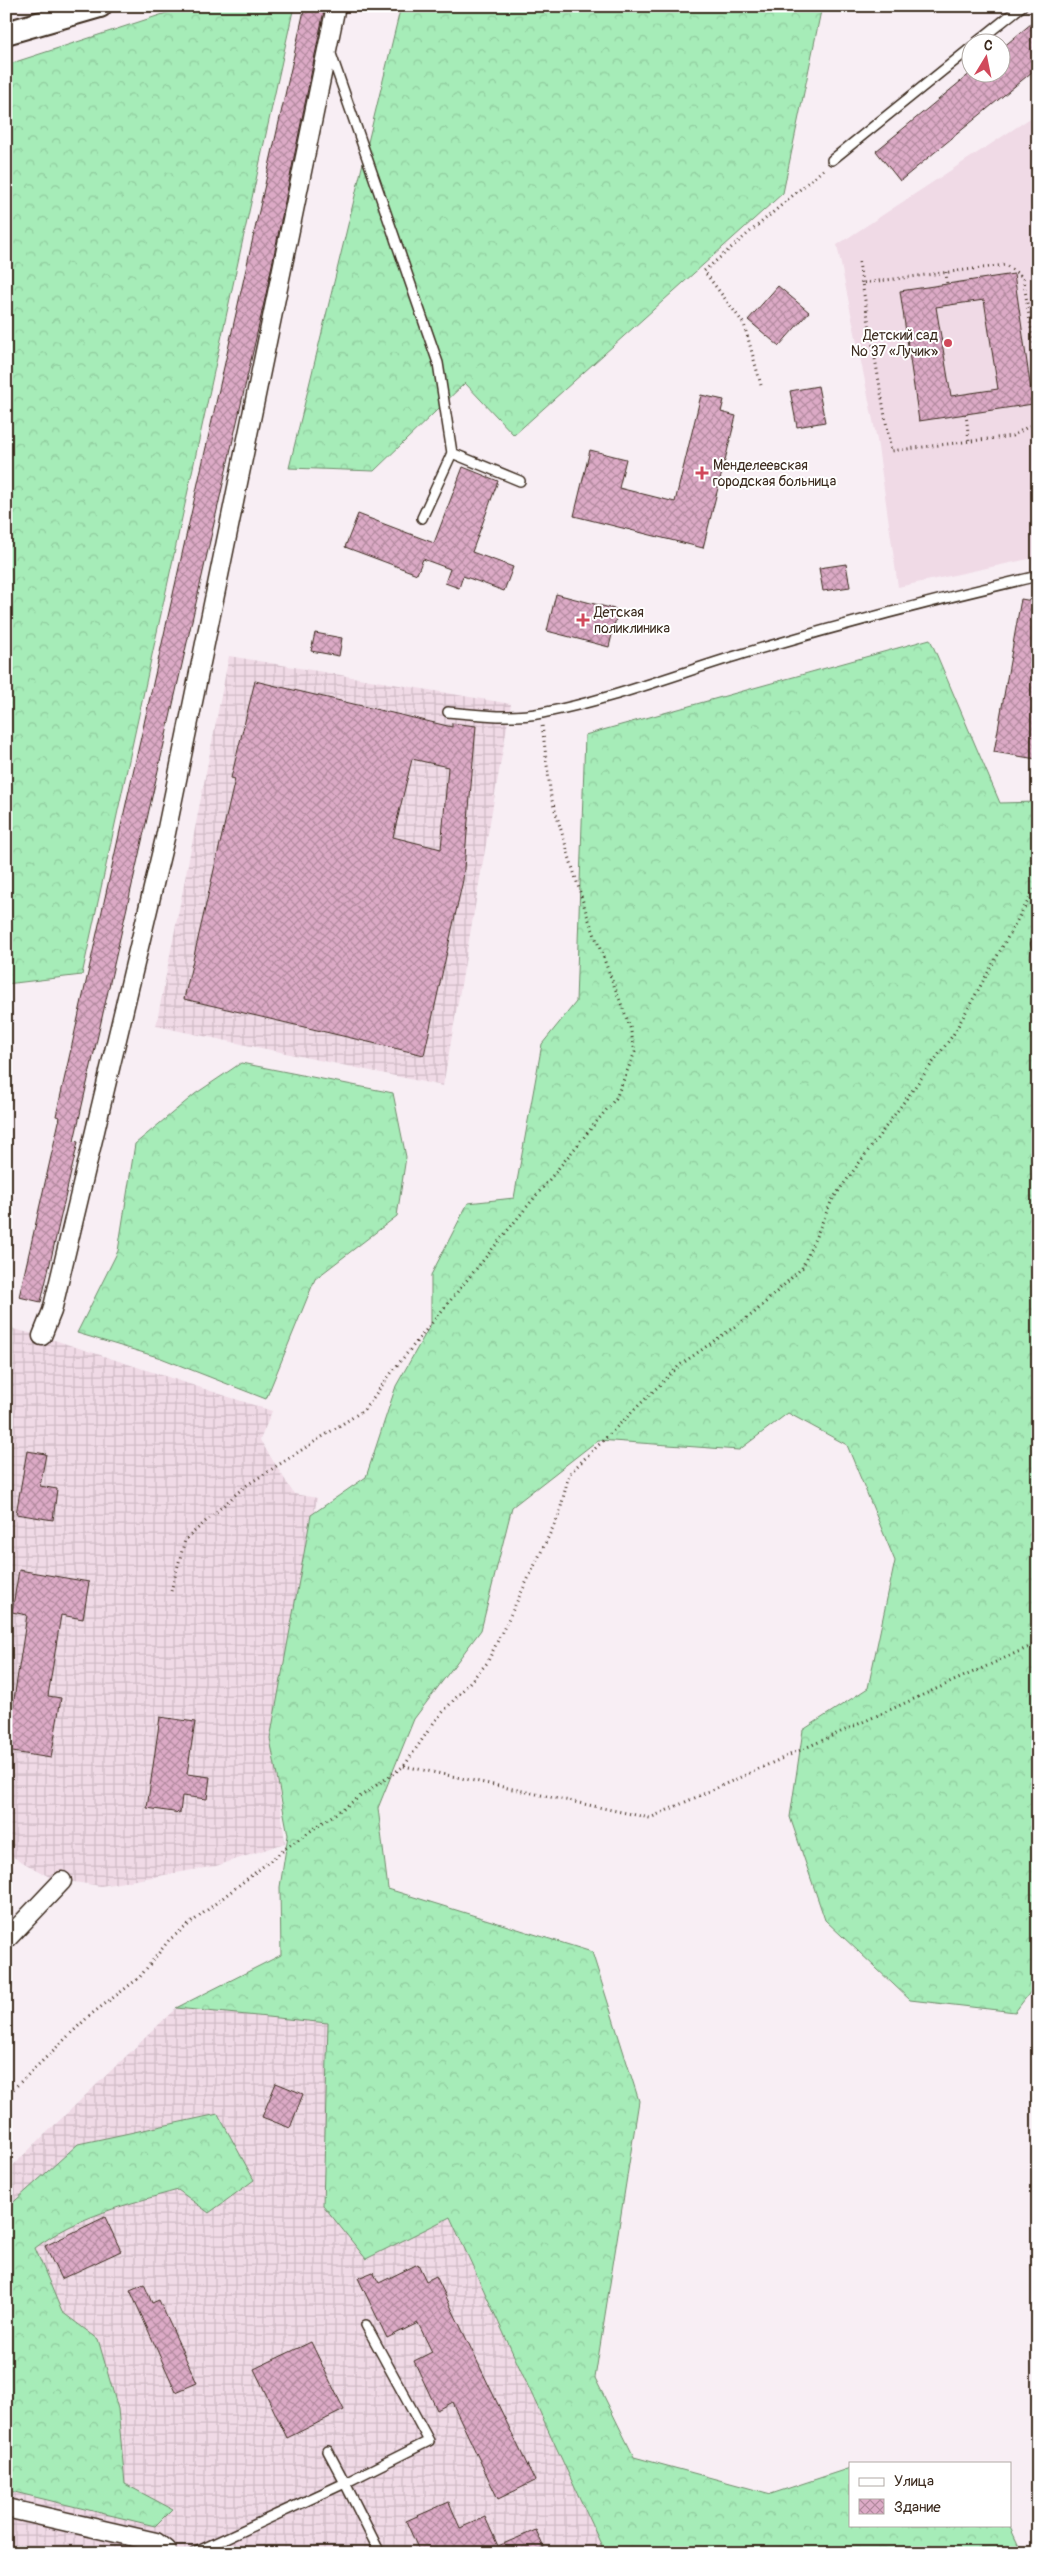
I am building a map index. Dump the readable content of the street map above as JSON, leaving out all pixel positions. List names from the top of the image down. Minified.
{"places":{"other":["Детский сад № 37 «Лучик»"],"health":["Менделеевская городская больница","Детская поликлиника"]},"legend":["Улица","Здание"],"north":"top"}
